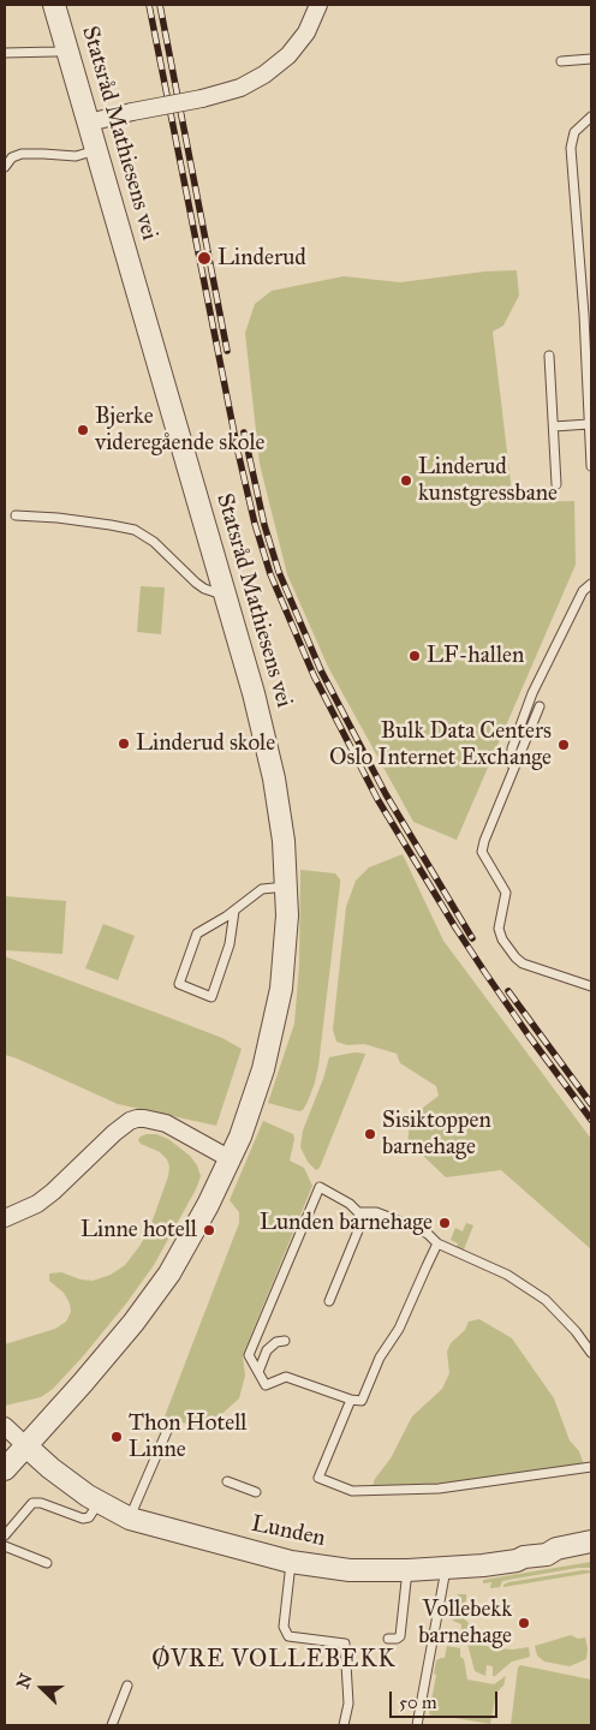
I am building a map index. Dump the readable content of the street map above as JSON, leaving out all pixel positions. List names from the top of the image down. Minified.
{"streets":{"street":["Statsråd Mathiesens vei","Lunden"]},"crossings":[["Statsråd Mathiesens vei","Lunden"]],"districts":["ØVRE VOLLEBEKK"],"places":["Linderud","Bjerke videregående skole","Linderud kunstgressbane","LF-hallen","Linderud skole","Bulk Data Centers Oslo Internet Exchange","Sisiktoppen barnehage","Lunden barnehage","Linne hotell","Thon Hotell Linne","Vollebekk barnehage"],"scale_bar":"50 m","north":"left"}
